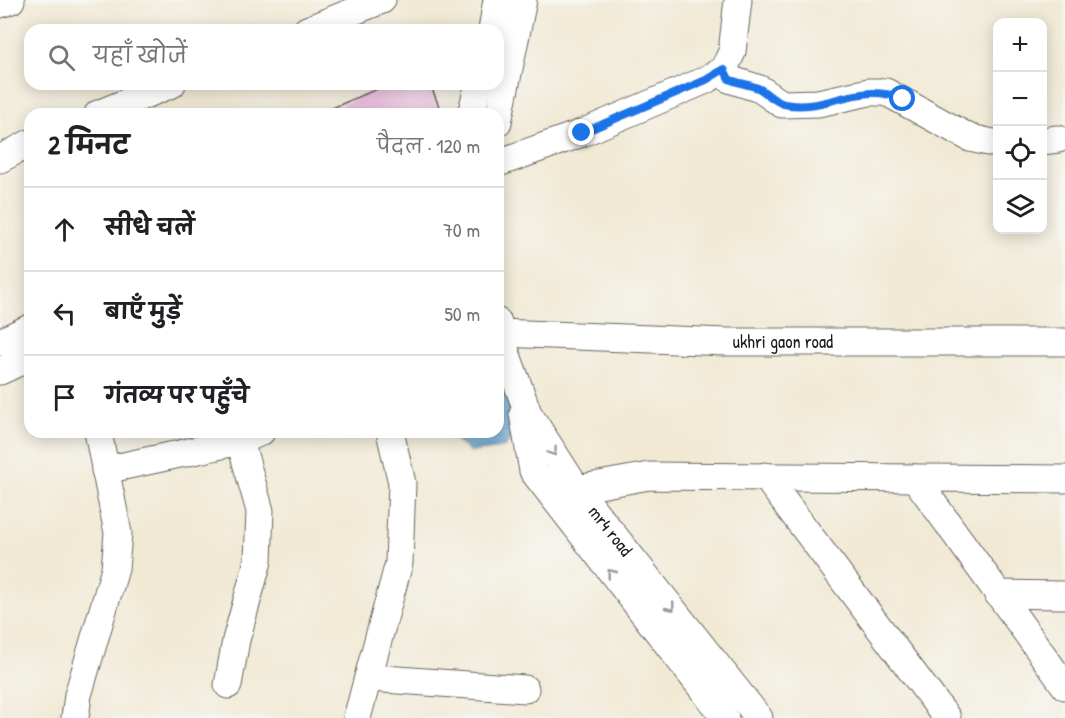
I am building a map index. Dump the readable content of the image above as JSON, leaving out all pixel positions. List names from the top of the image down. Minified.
{"streets":{"street":["ukhri gaon road","mr4 road"]},"page":{"map_buttons":["+","−"],"search":"यहाँ खोजें","heading":["2 मिनट","पैदल · 120 m"],"list":[["सीधे चलें","70 m"],["बाएँ मुड़ें","50 m"],"गंतव्य पर पहुँचे"]}}
